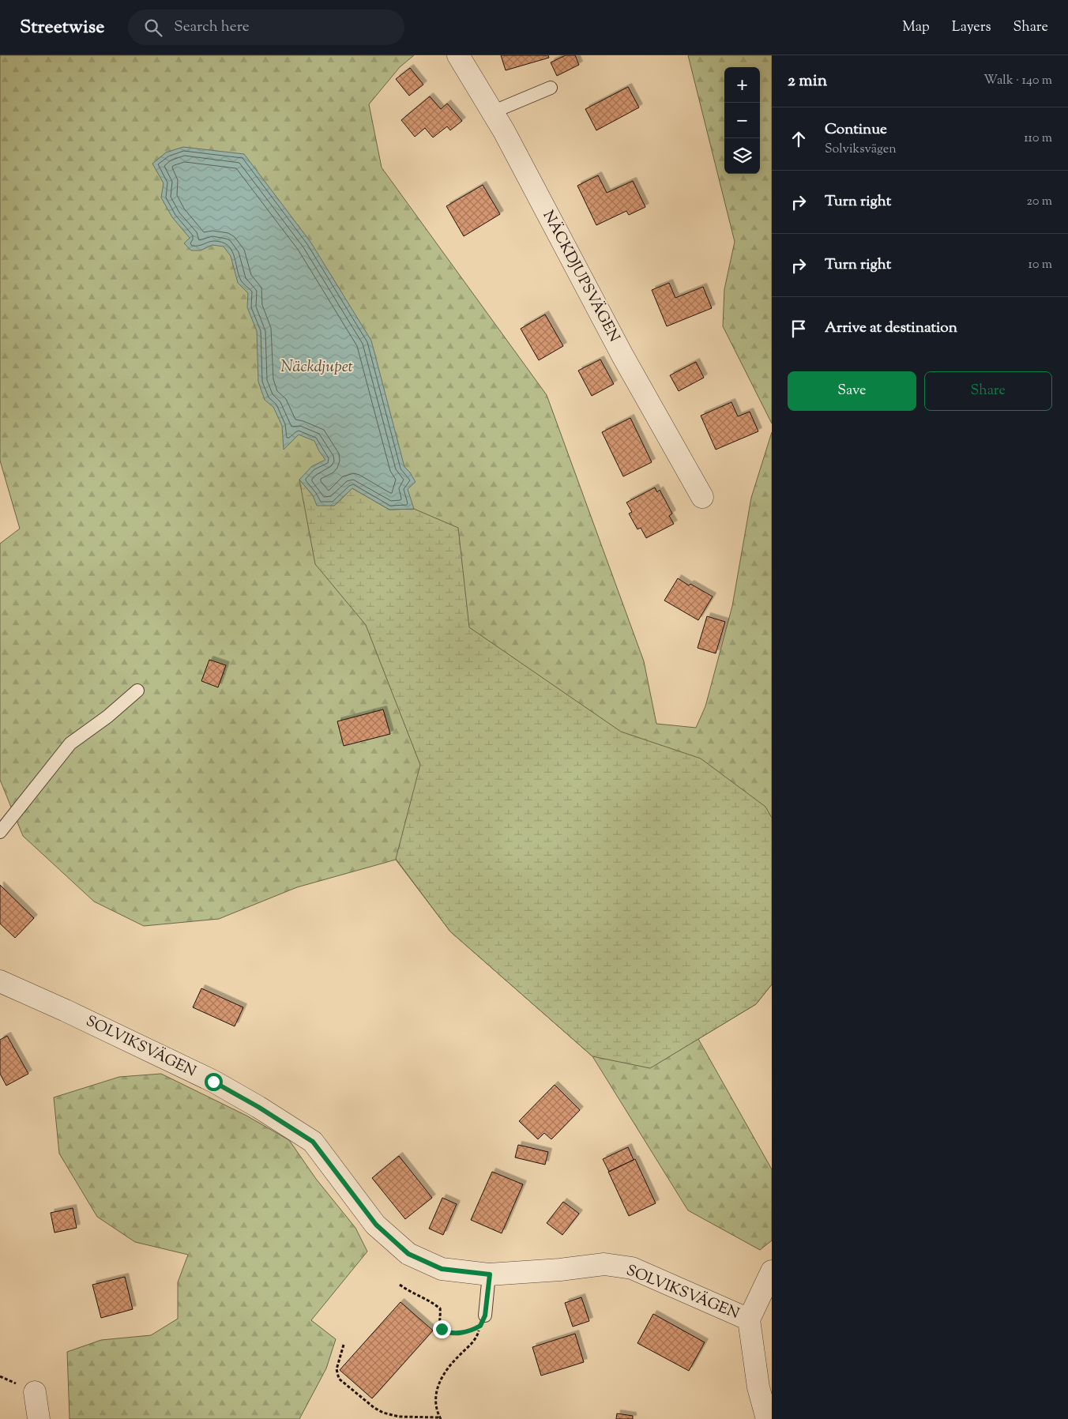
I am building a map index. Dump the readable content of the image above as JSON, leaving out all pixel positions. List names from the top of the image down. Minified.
{"streets":{"street":["NÄCKDJUPSVÄGEN","SOLVIKSVÄGEN"]},"water":["Näckdjupet"],"page":{"header":"Streetwise","search":"Search here","nav":["Map","Layers","Share"],"heading":["2 min","Walk · 140 m"],"map_buttons":["+","−"],"list":[["Continue","Solviksvägen","110 m"],["Turn right","20 m"],["Turn right","10 m"],"Arrive at destination"],"buttons":["Save","Share"]}}
